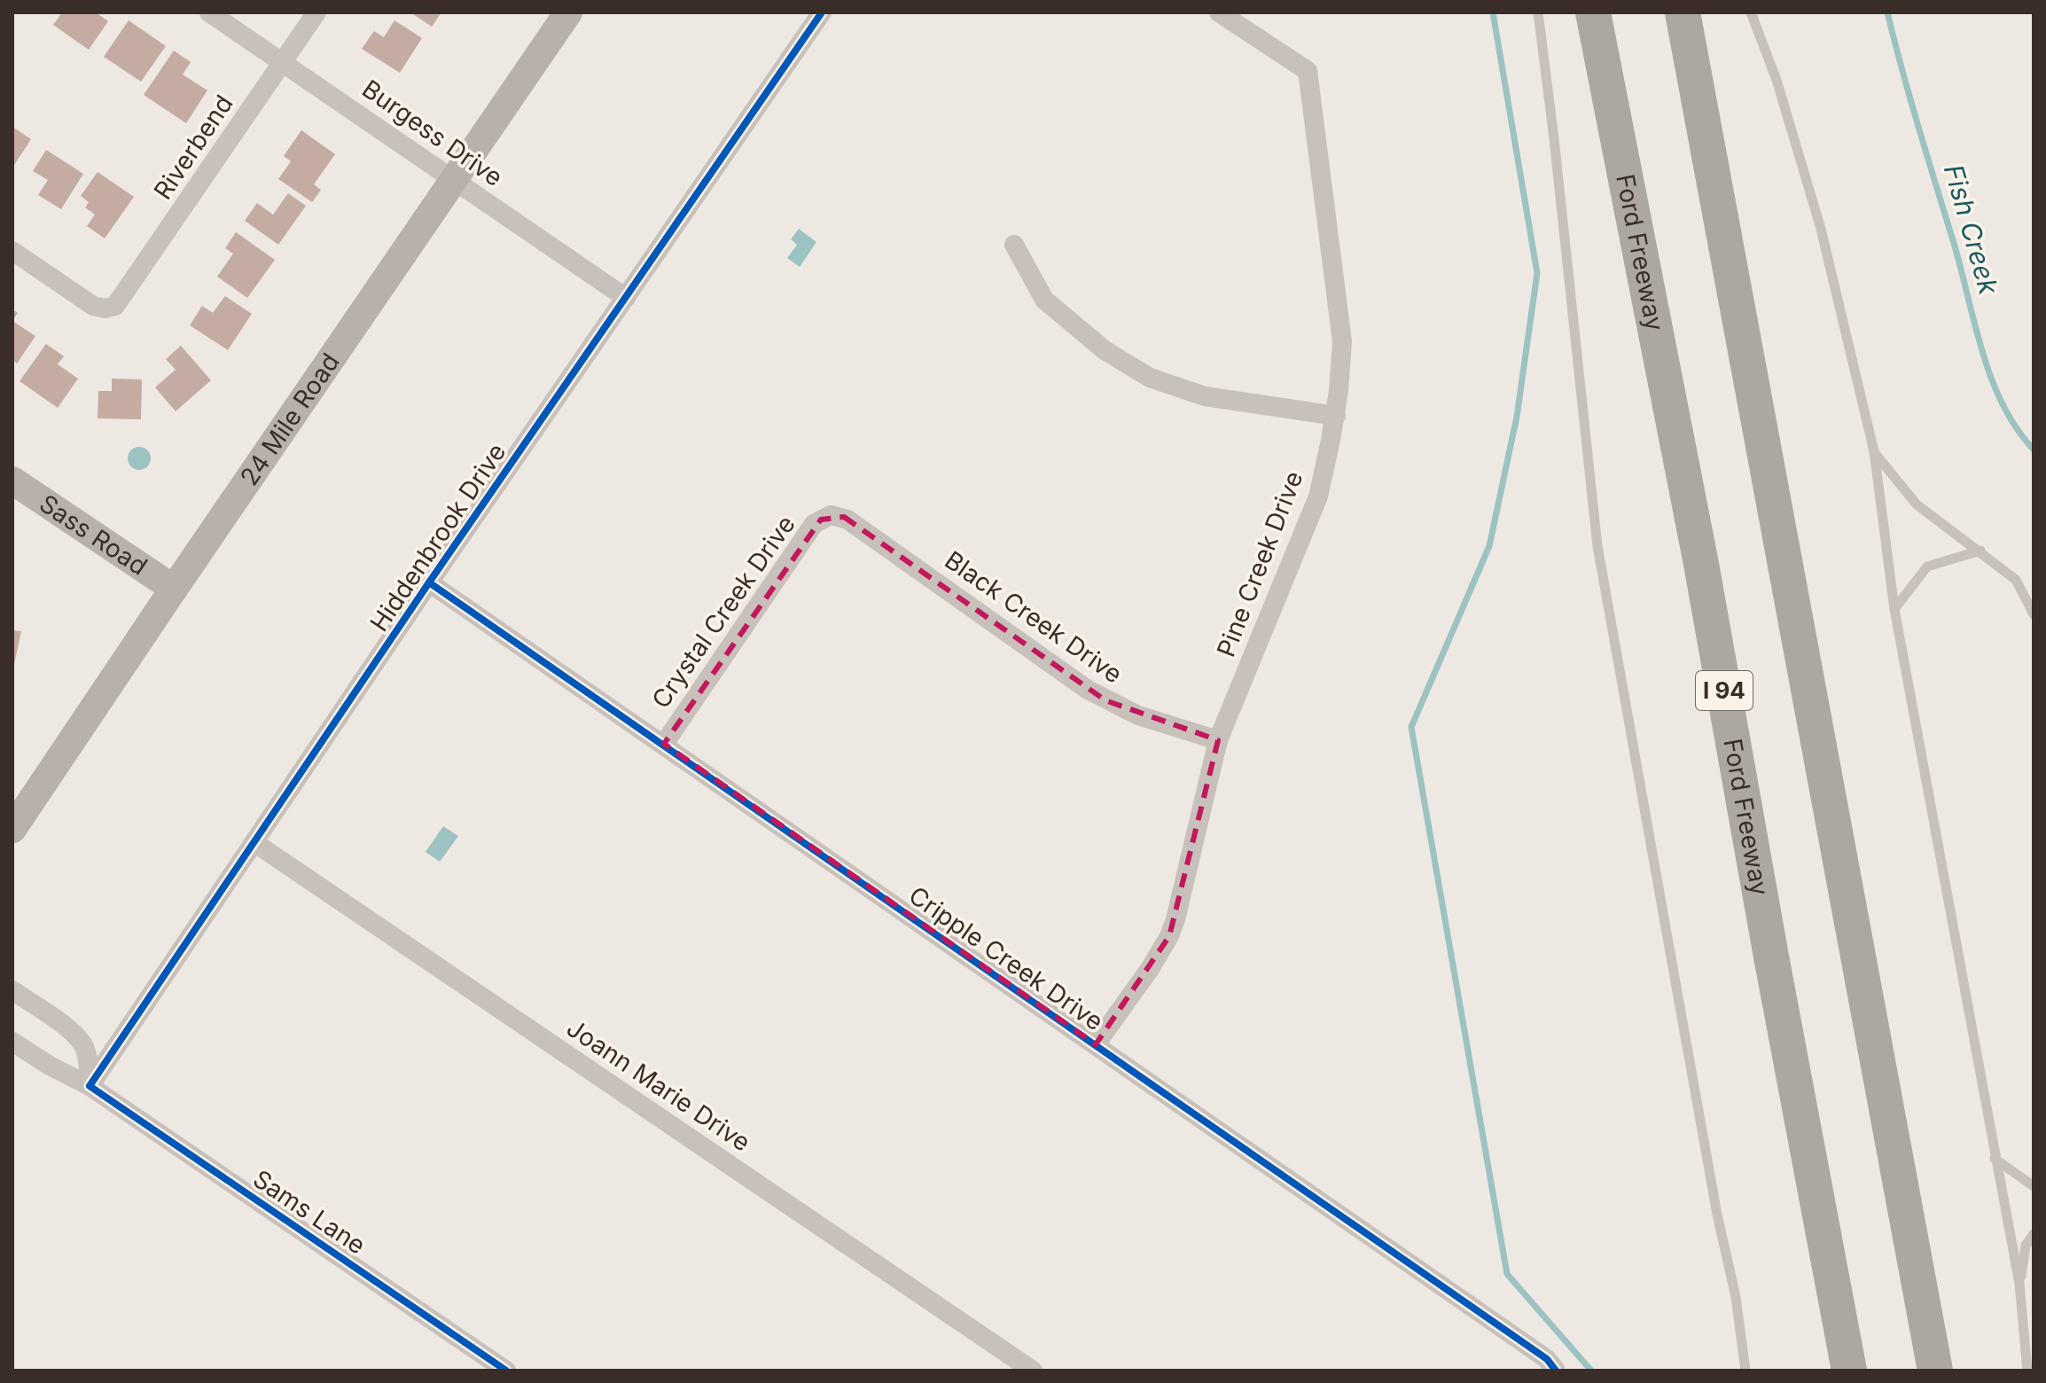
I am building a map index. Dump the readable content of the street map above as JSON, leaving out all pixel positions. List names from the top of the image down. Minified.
{"streets":{"highway":["Ford Freeway","I 94"],"street":["Burgess Drive","Riverbend","24 Mile Road","Sass Road","Hiddenbrook Drive","Pine Creek Drive","Crystal Creek Drive","Black Creek Drive","Cripple Creek Drive","Joann Marie Drive","Sams Lane"]},"crossings":[["Burgess Drive","Riverbend"],["Burgess Drive","24 Mile Road"],["Burgess Drive","Hiddenbrook Drive"],["24 Mile Road","Sass Road"],["Hiddenbrook Drive","Cripple Creek Drive"],["Hiddenbrook Drive","Joann Marie Drive"],["Hiddenbrook Drive","Sams Lane"],["Pine Creek Drive","Black Creek Drive"],["Pine Creek Drive","Cripple Creek Drive"],["Crystal Creek Drive","Black Creek Drive"],["Crystal Creek Drive","Cripple Creek Drive"]],"water":["Fish Creek"]}
